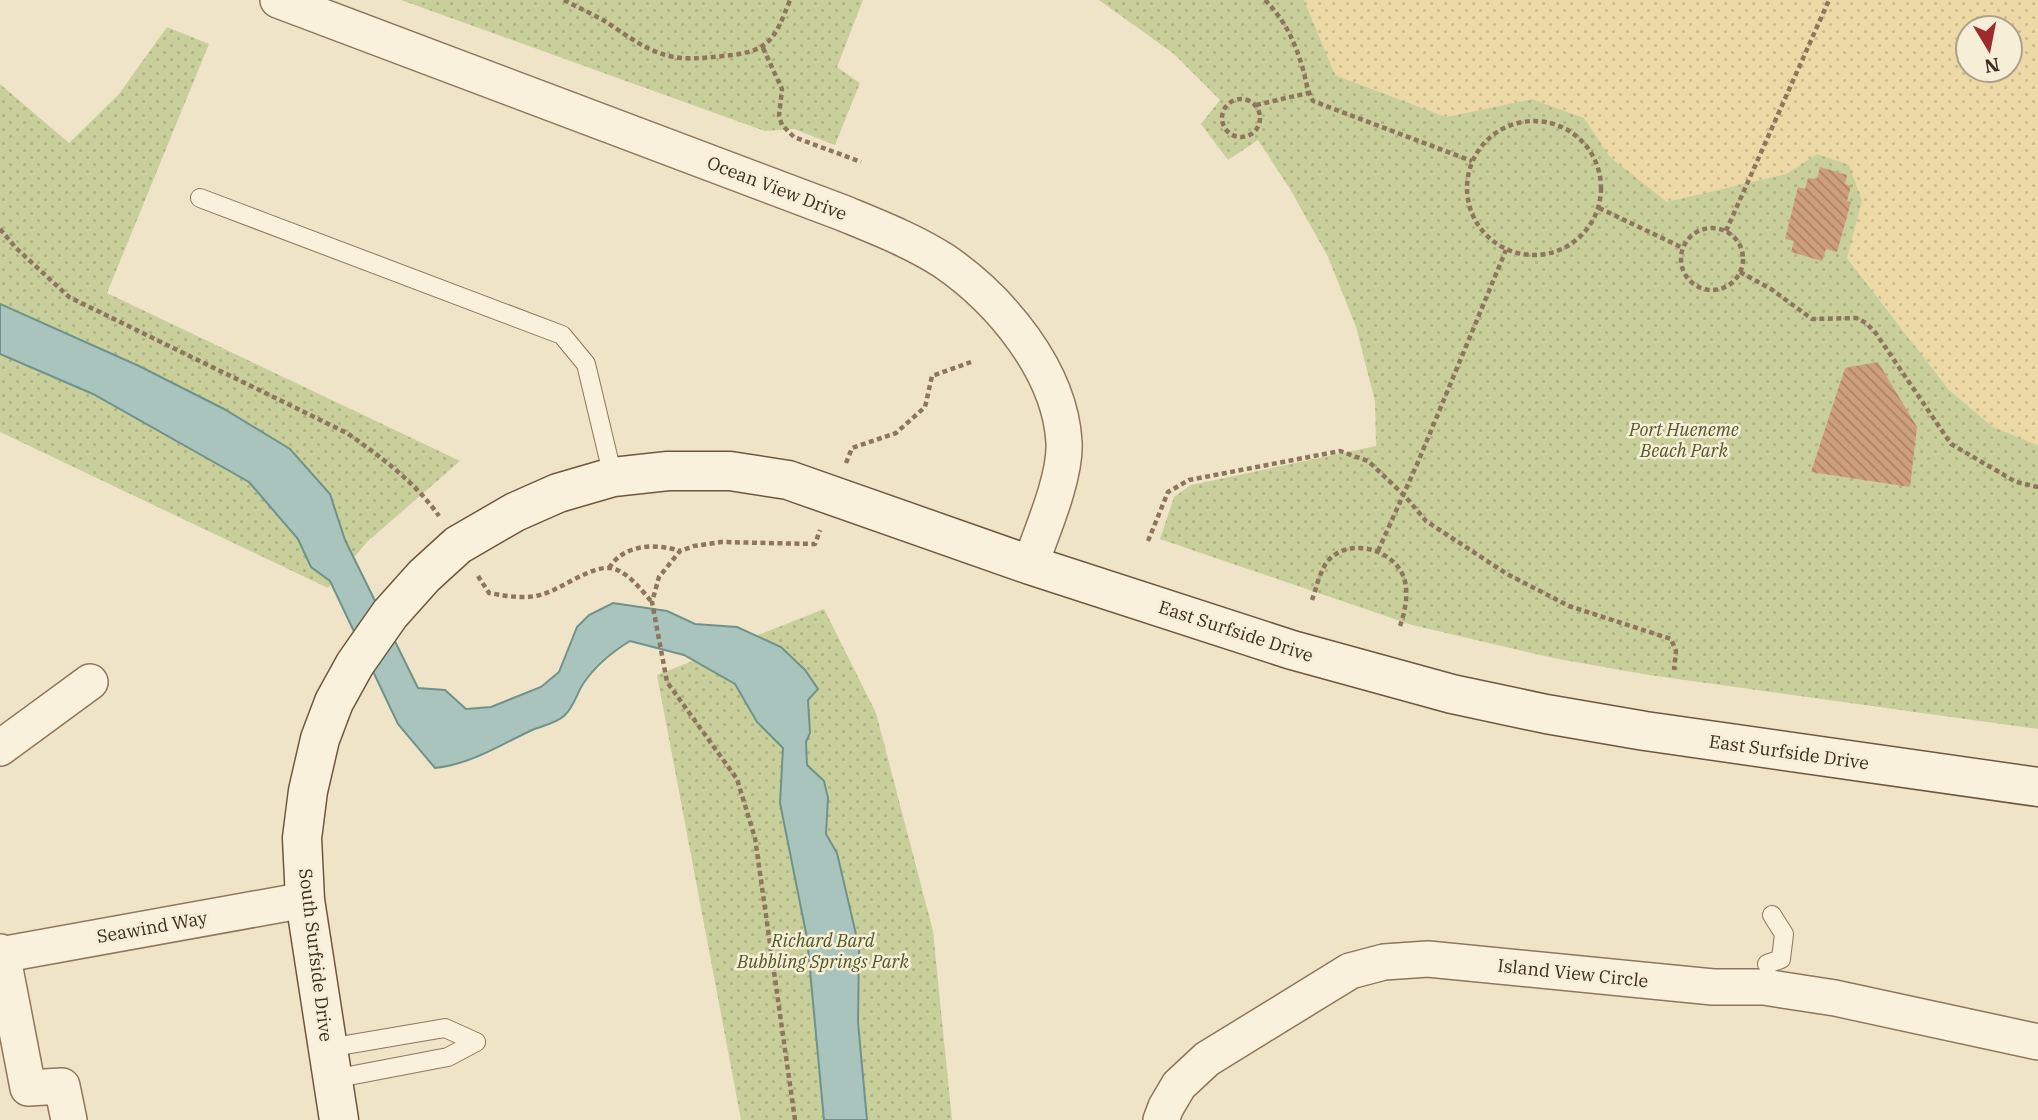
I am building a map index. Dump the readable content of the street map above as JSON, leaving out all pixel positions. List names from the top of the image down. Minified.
{"streets":{"street":["Ocean View Drive","East Surfside Drive","Seawind Way","South Surfside Drive","Island View Circle"]},"crossings":[["Ocean View Drive","East Surfside Drive"],["East Surfside Drive","South Surfside Drive"],["Seawind Way","South Surfside Drive"]],"parks":["Port Hueneme Beach Park","Richard Bard Bubbling Springs Park"],"north":"bottom"}
